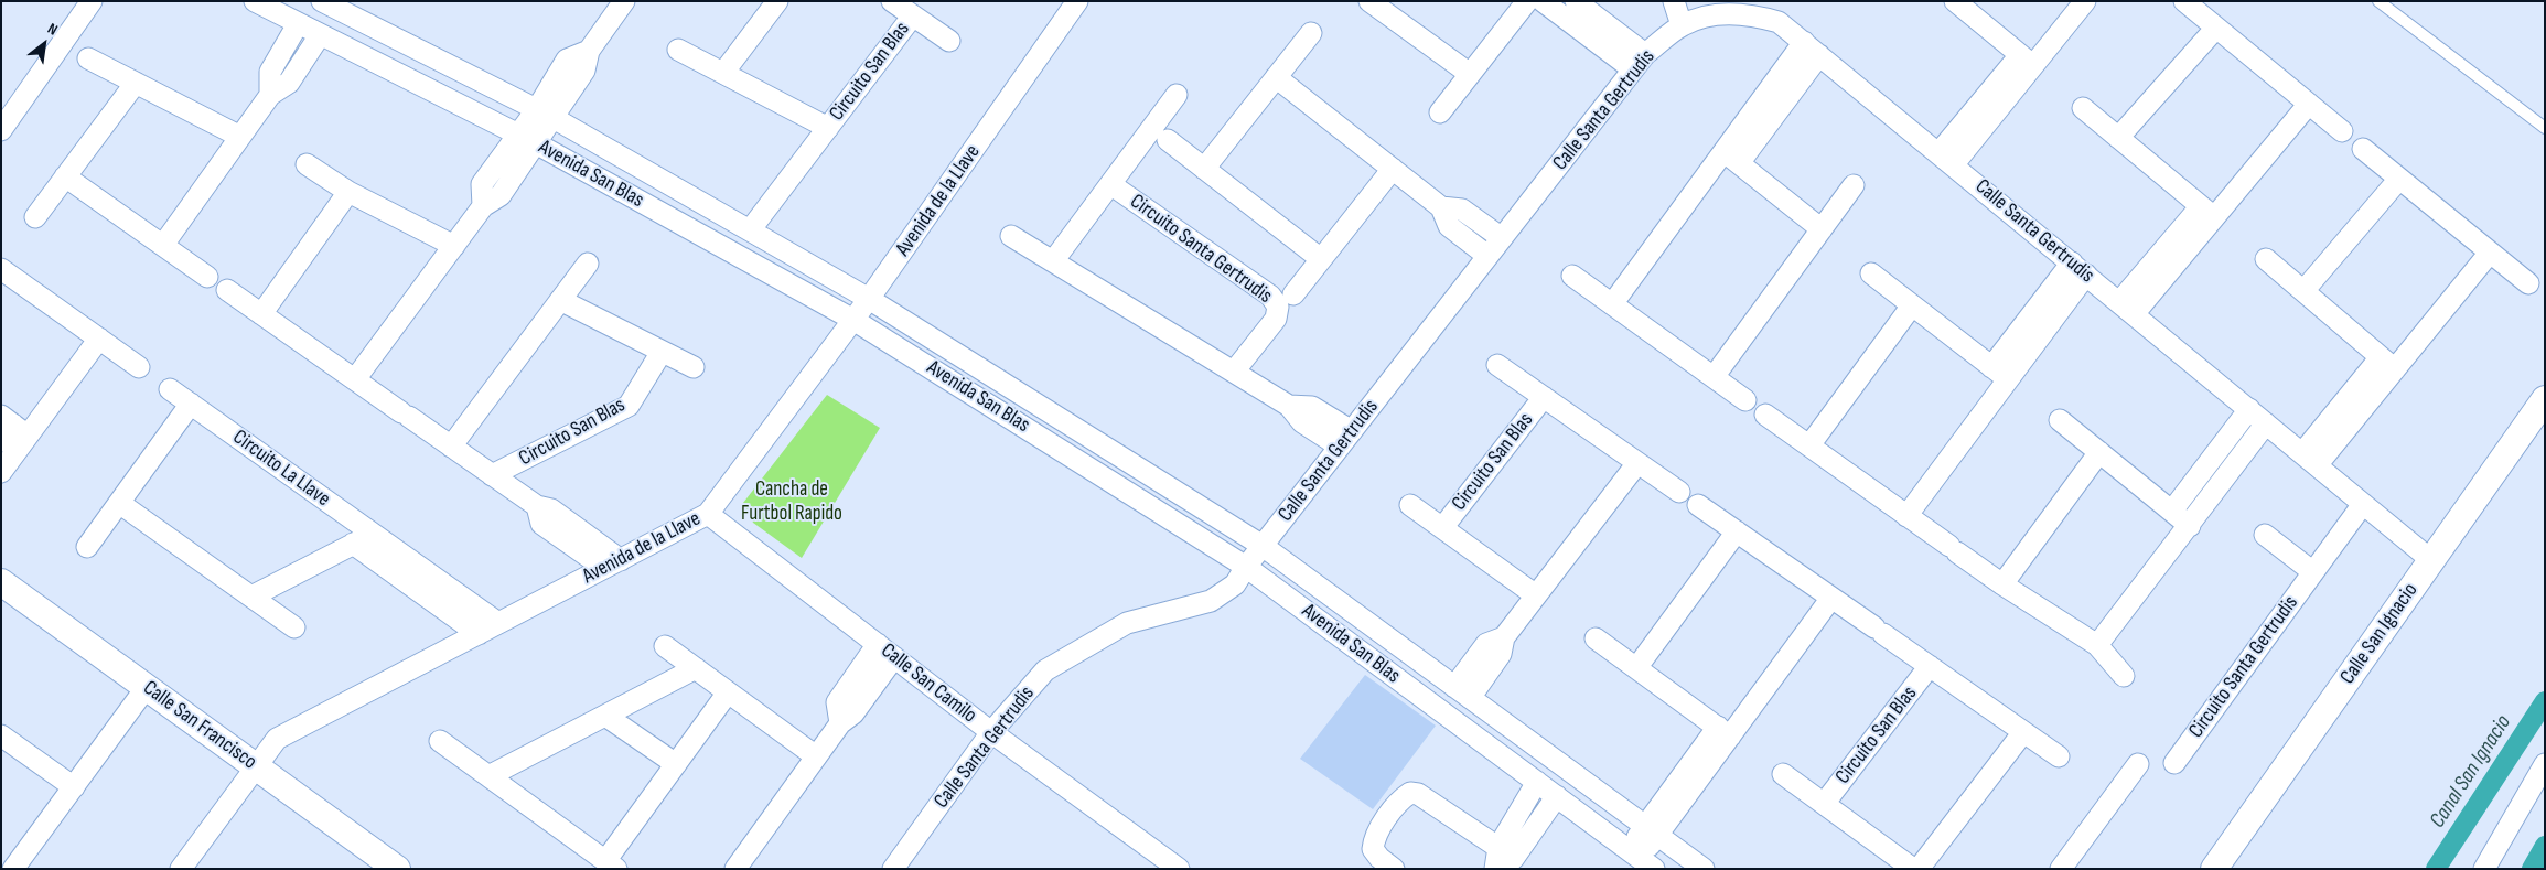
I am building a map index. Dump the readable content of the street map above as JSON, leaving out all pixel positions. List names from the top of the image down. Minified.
{"streets":{"street":["Circuito San Blas","Calle Santa Gertrudis","Avenida San Blas","Avenida de la Llave","Circuito Santa Gertrudis","Circuito La Llave","Calle San Ignacio","Calle San Camilo","Calle San Francisco"]},"crossings":[["Circuito San Blas","Avenida San Blas"],["Circuito San Blas","Avenida de la Llave"],["Calle Santa Gertrudis","Avenida San Blas"],["Calle Santa Gertrudis","Circuito Santa Gertrudis"],["Calle Santa Gertrudis","Calle San Ignacio"],["Calle Santa Gertrudis","Calle San Camilo"],["Avenida San Blas","Avenida de la Llave"],["Avenida de la Llave","Circuito La Llave"],["Avenida de la Llave","Calle San Camilo"],["Avenida de la Llave","Calle San Francisco"]],"water":["Canal San Ignacio"],"parks":["Cancha de Furtbol Rapido"],"north":"top right"}
